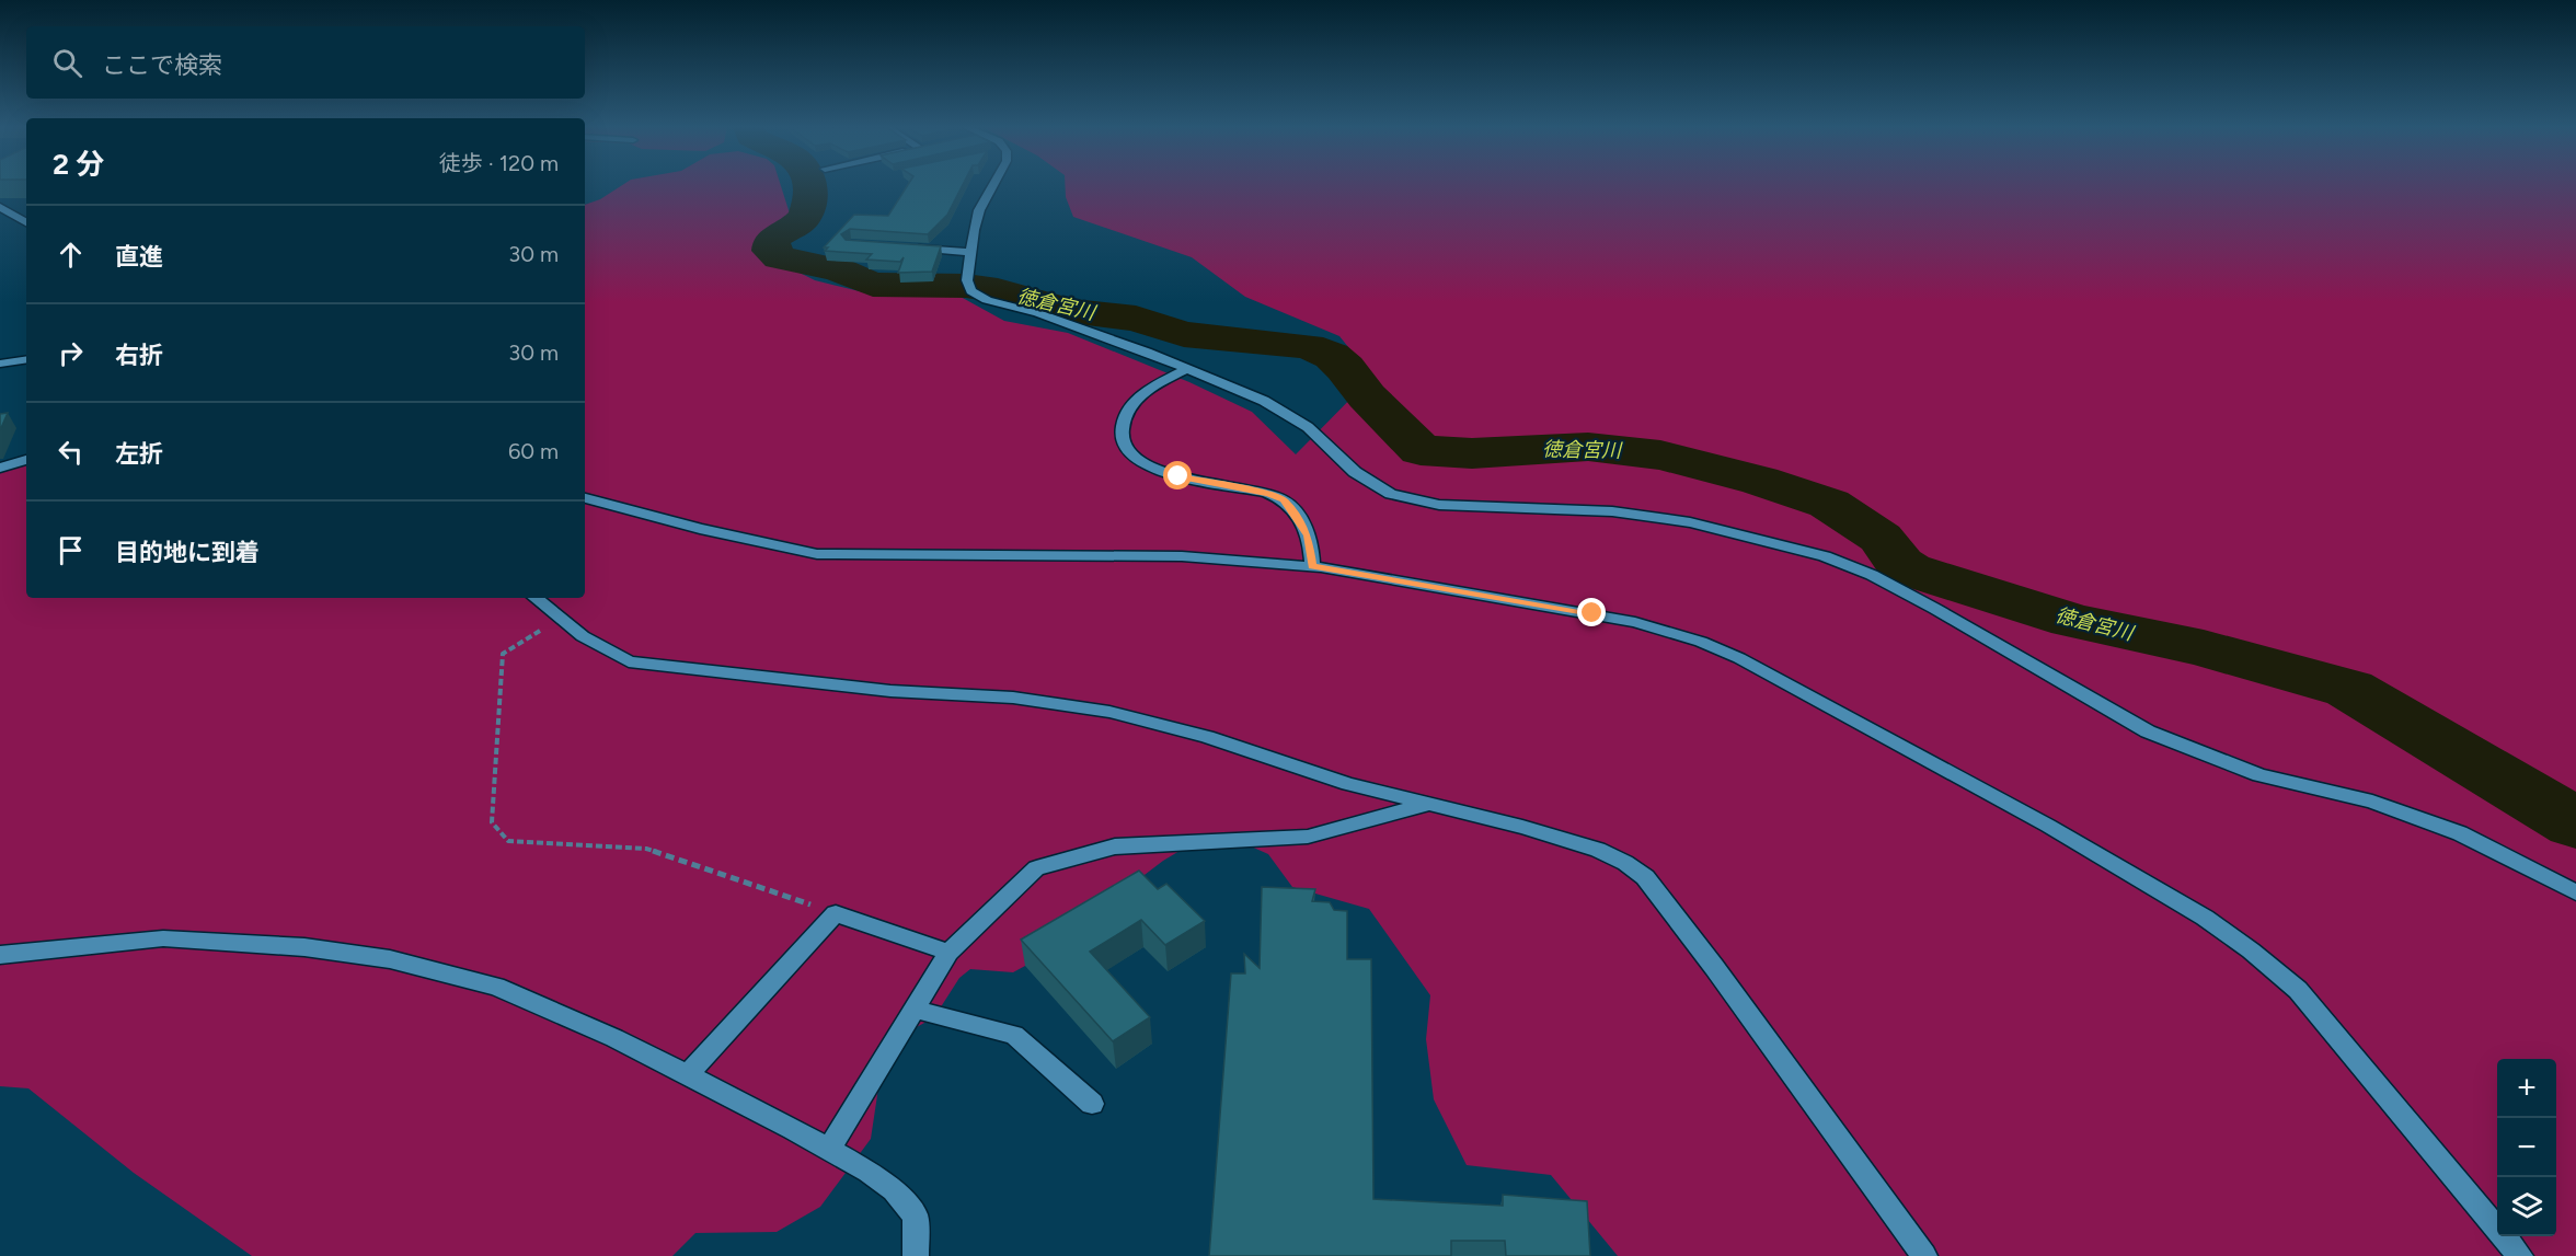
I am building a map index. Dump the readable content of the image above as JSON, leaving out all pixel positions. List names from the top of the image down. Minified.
{"water":["徳倉宮川"],"page":{"search":"ここで検索","heading":["2 分","徒歩 · 120 m"],"list":[["直進","30 m"],["右折","30 m"],["左折","60 m"],"目的地に到着"],"map_buttons":["+","−"]}}
